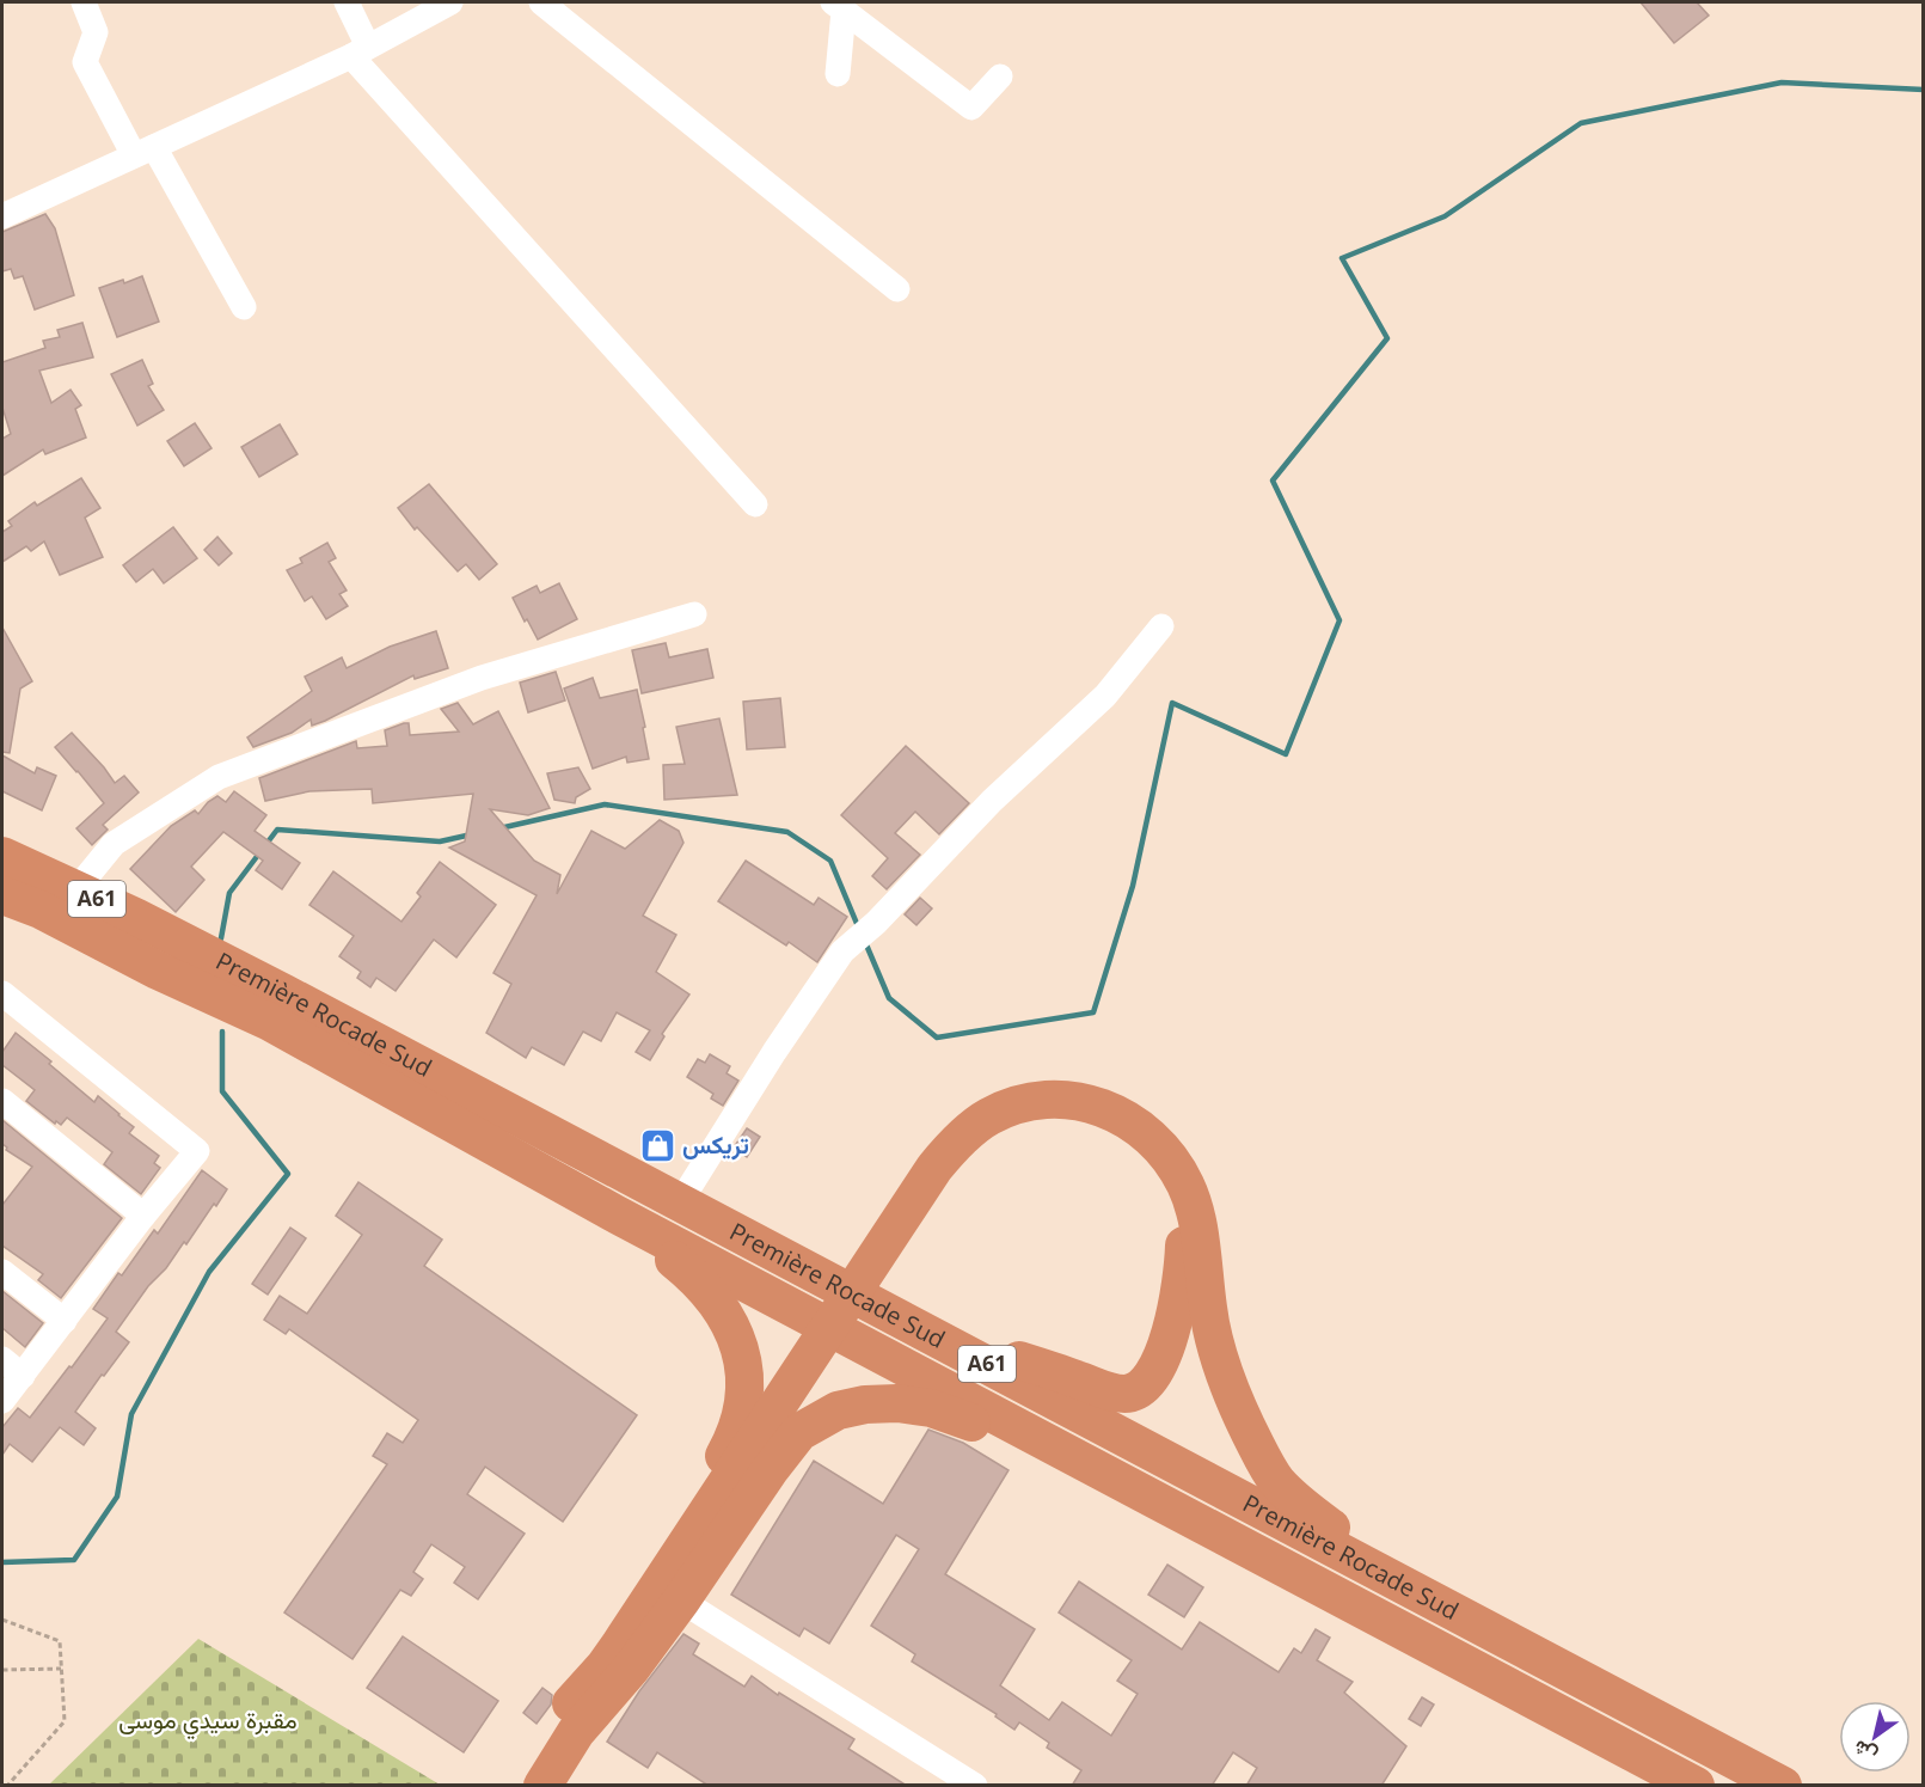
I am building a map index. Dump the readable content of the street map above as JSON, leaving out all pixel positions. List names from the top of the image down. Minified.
{"streets":{"highway":["A61","Première Rocade Sud"]},"parks":["مقبرة سيدي موسى"],"places":{"shop":["تريكس"]},"north":"bottom left"}
